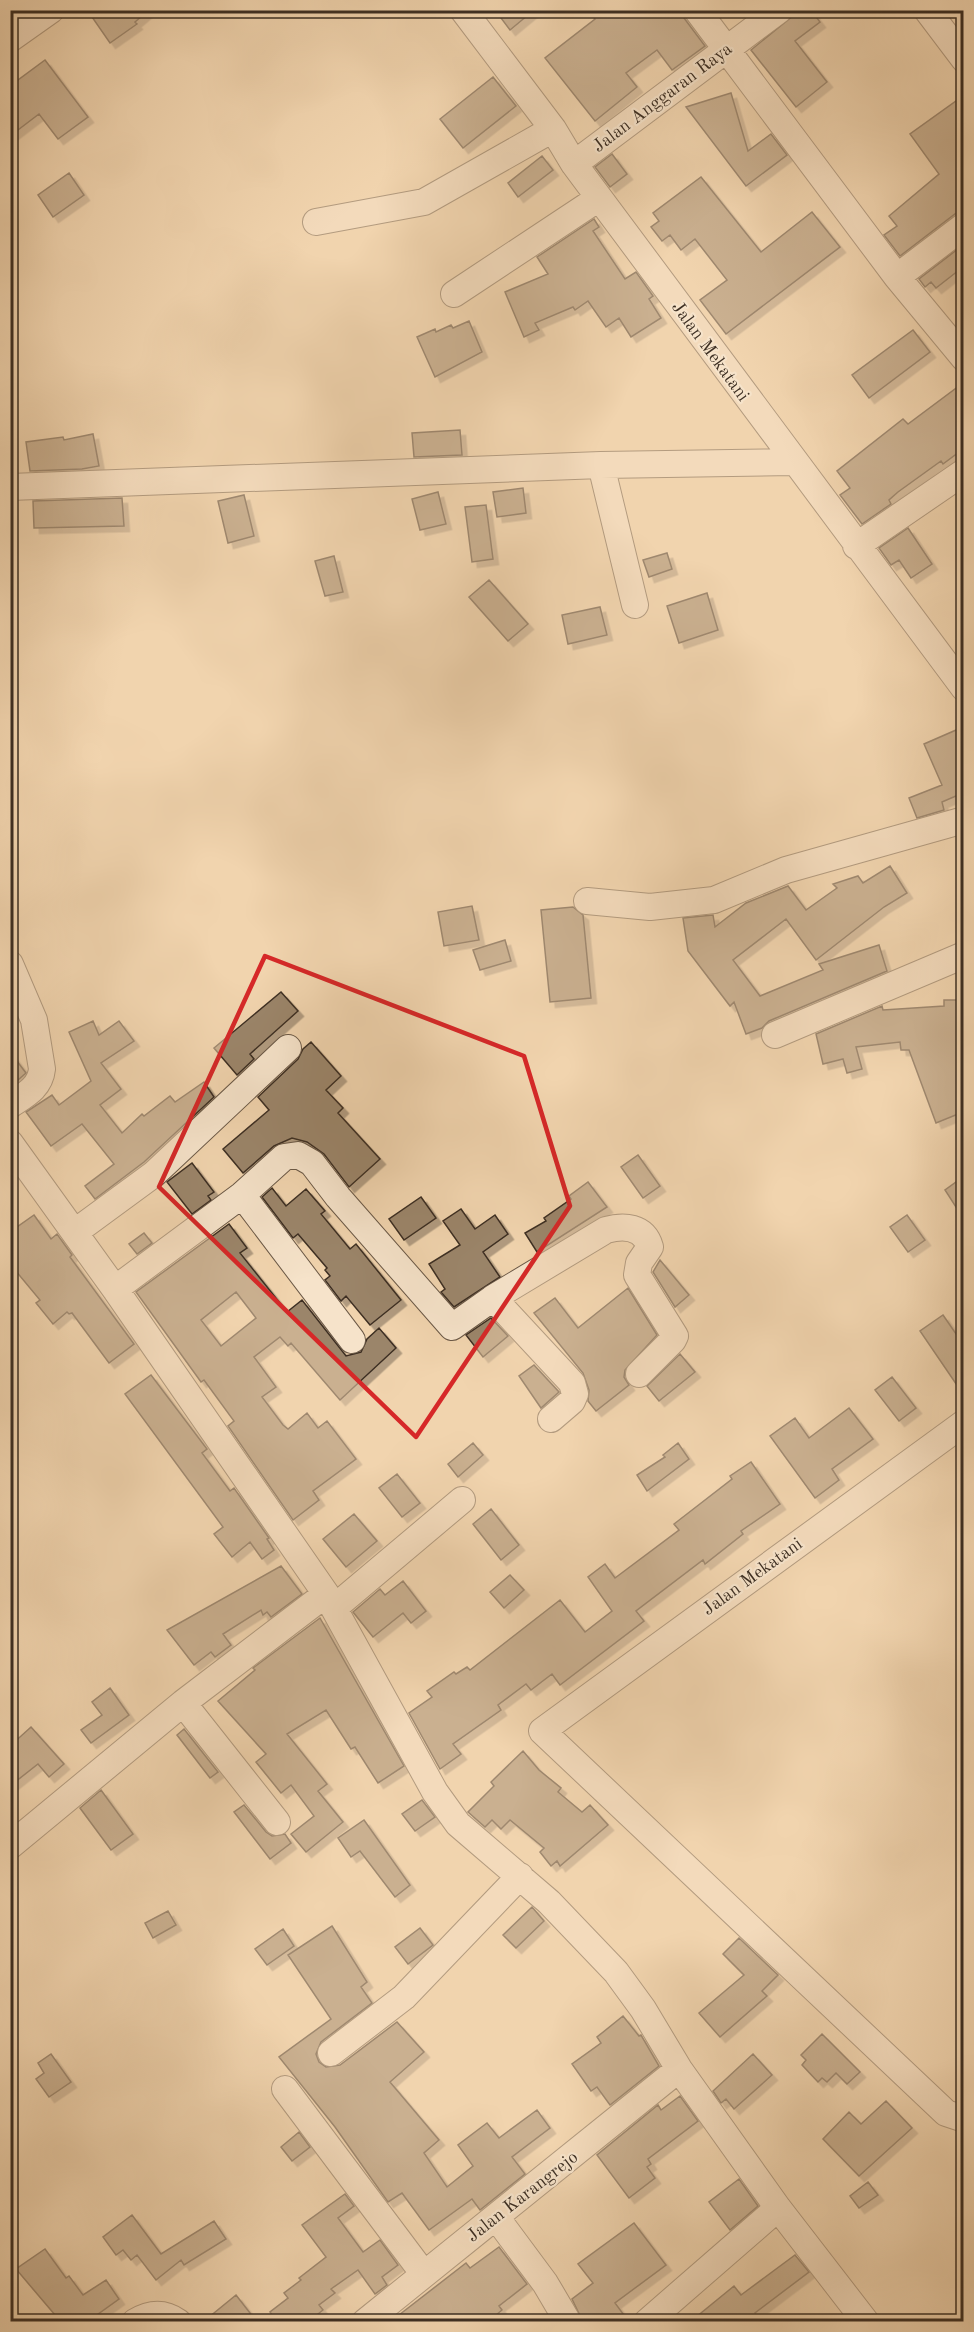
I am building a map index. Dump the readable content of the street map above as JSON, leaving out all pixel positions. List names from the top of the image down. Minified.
{"streets":{"street":["Jalan Anggaran Raya","Jalan Mekatani","Jalan Karangrejo"]},"crossings":[["Jalan Anggaran Raya","Jalan Mekatani"]]}
